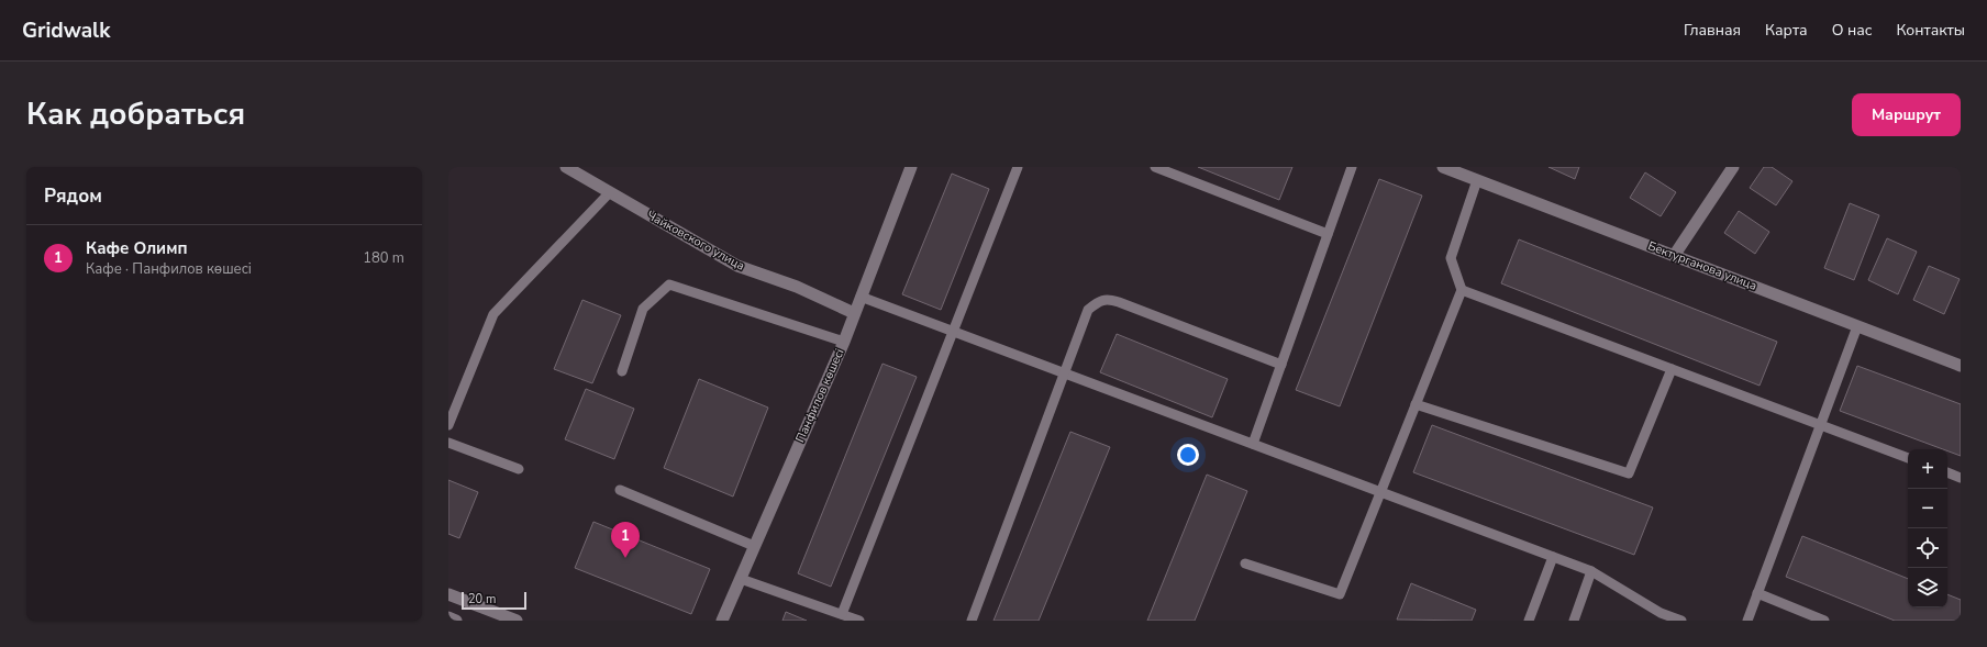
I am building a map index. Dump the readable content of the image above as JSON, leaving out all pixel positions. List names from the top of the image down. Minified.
{"streets":{"street":["Чайковского улица","Бектурганова улица","Панфилов көшесі"]},"crossings":[["Чайковского улица","Панфилов көшесі"]],"scale_bar":"20 m","page":{"header":"Gridwalk","nav":["Главная","Карта","О нас","Контакты"],"title":"Как добраться","buttons":"Маршрут","heading":"Рядом","list":[{"mark":"1","name":"Кафе Олимп","note":"Кафе · Панфилов көшесі","value":"180 m"}],"map_buttons":["+","−"],"pins":"1","scale":"20 m"}}
